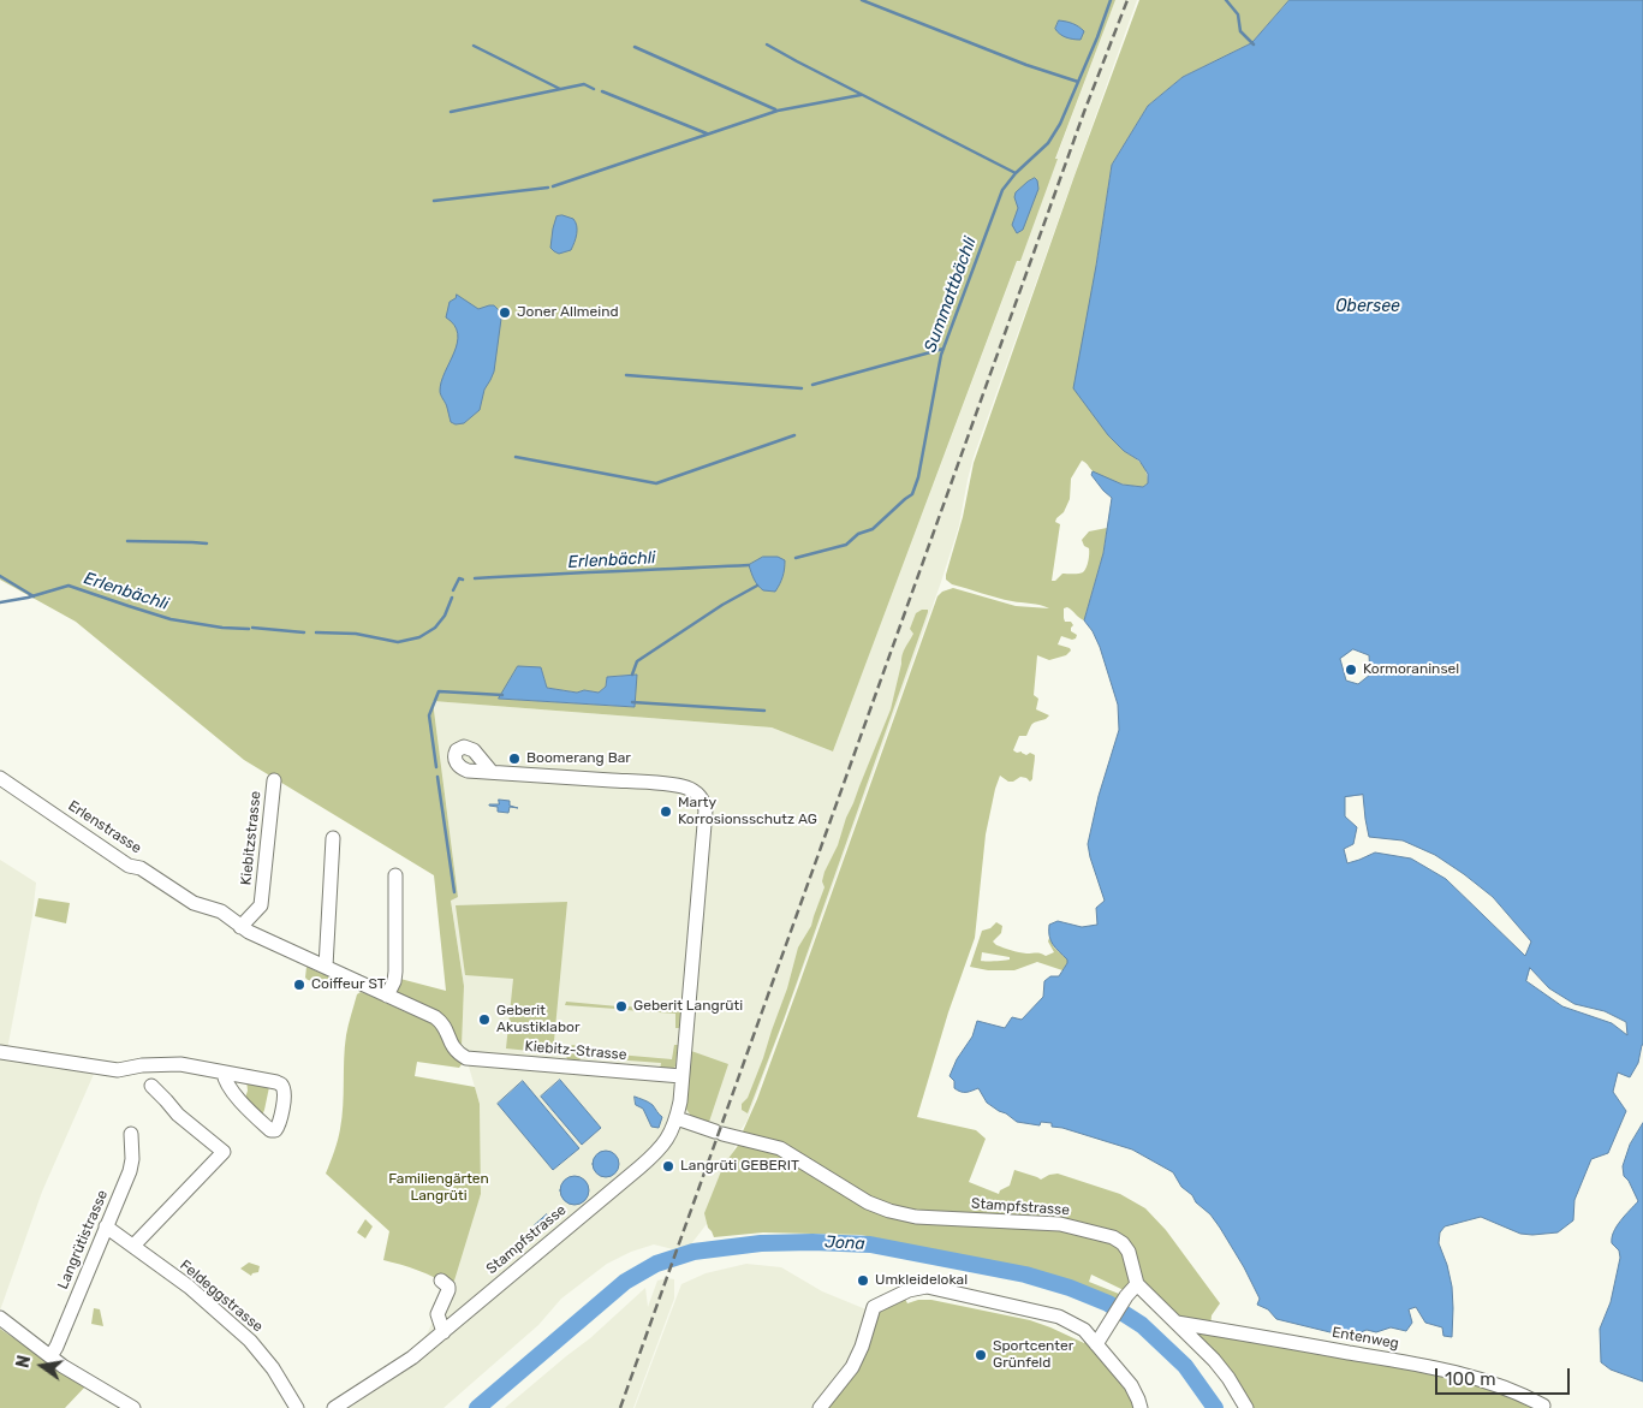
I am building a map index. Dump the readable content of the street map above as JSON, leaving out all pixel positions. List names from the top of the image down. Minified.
{"streets":{"street":["Erlenstrasse","Kiebitzstrasse","Kiebitz-Strasse","Stampfstrasse","Langrütistrasse","Feldeggstrasse","Entenweg"]},"crossings":[["Erlenstrasse","Kiebitzstrasse"],["Kiebitz-Strasse","Stampfstrasse"],["Langrütistrasse","Feldeggstrasse"]],"water":["Summattbächli","Obersee","Erlenbächli","Jona"],"parks":["Familiengärten Langrüti"],"places":["Joner Allmeind","Kormoraninsel","Boomerang Bar","Marty Korrosionsschutz AG","Coiffeur ST","Geberit Langrüti","Geberit Akustiklabor","Langrüti GEBERIT","Umkleidelokal","Sportcenter Grünfeld"],"scale_bar":"100 m","north":"left"}
